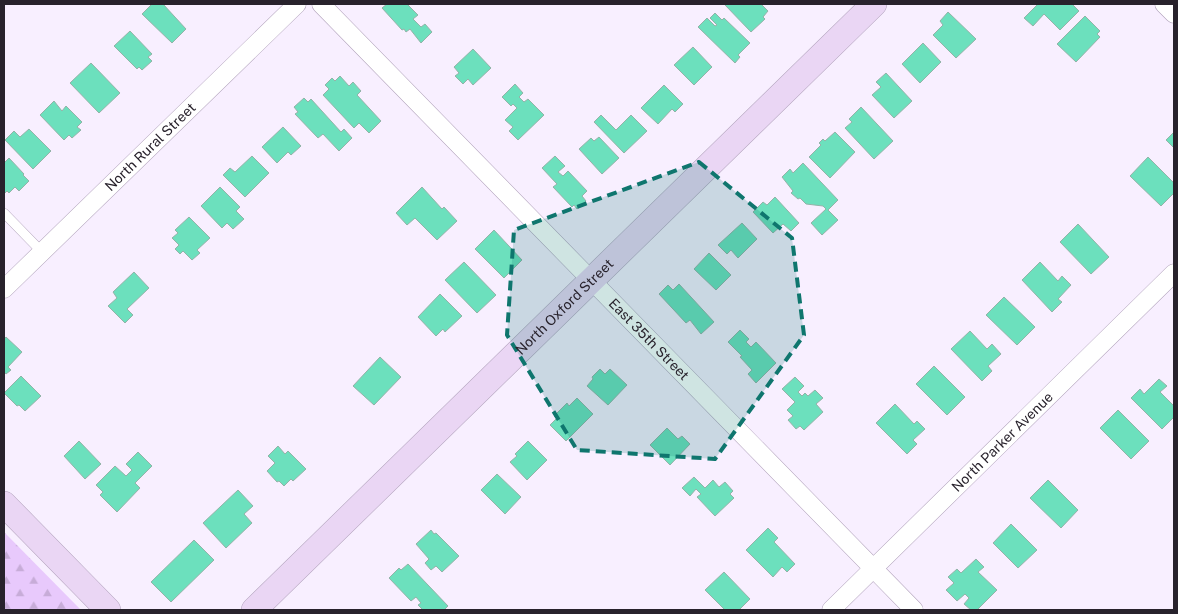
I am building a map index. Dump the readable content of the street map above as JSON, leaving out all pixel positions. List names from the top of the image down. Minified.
{"streets":{"street":["North Rural Street","North Oxford Street","East 35th Street","North Parker Avenue"]},"crossings":[["North Oxford Street","East 35th Street"],["East 35th Street","North Parker Avenue"]]}
